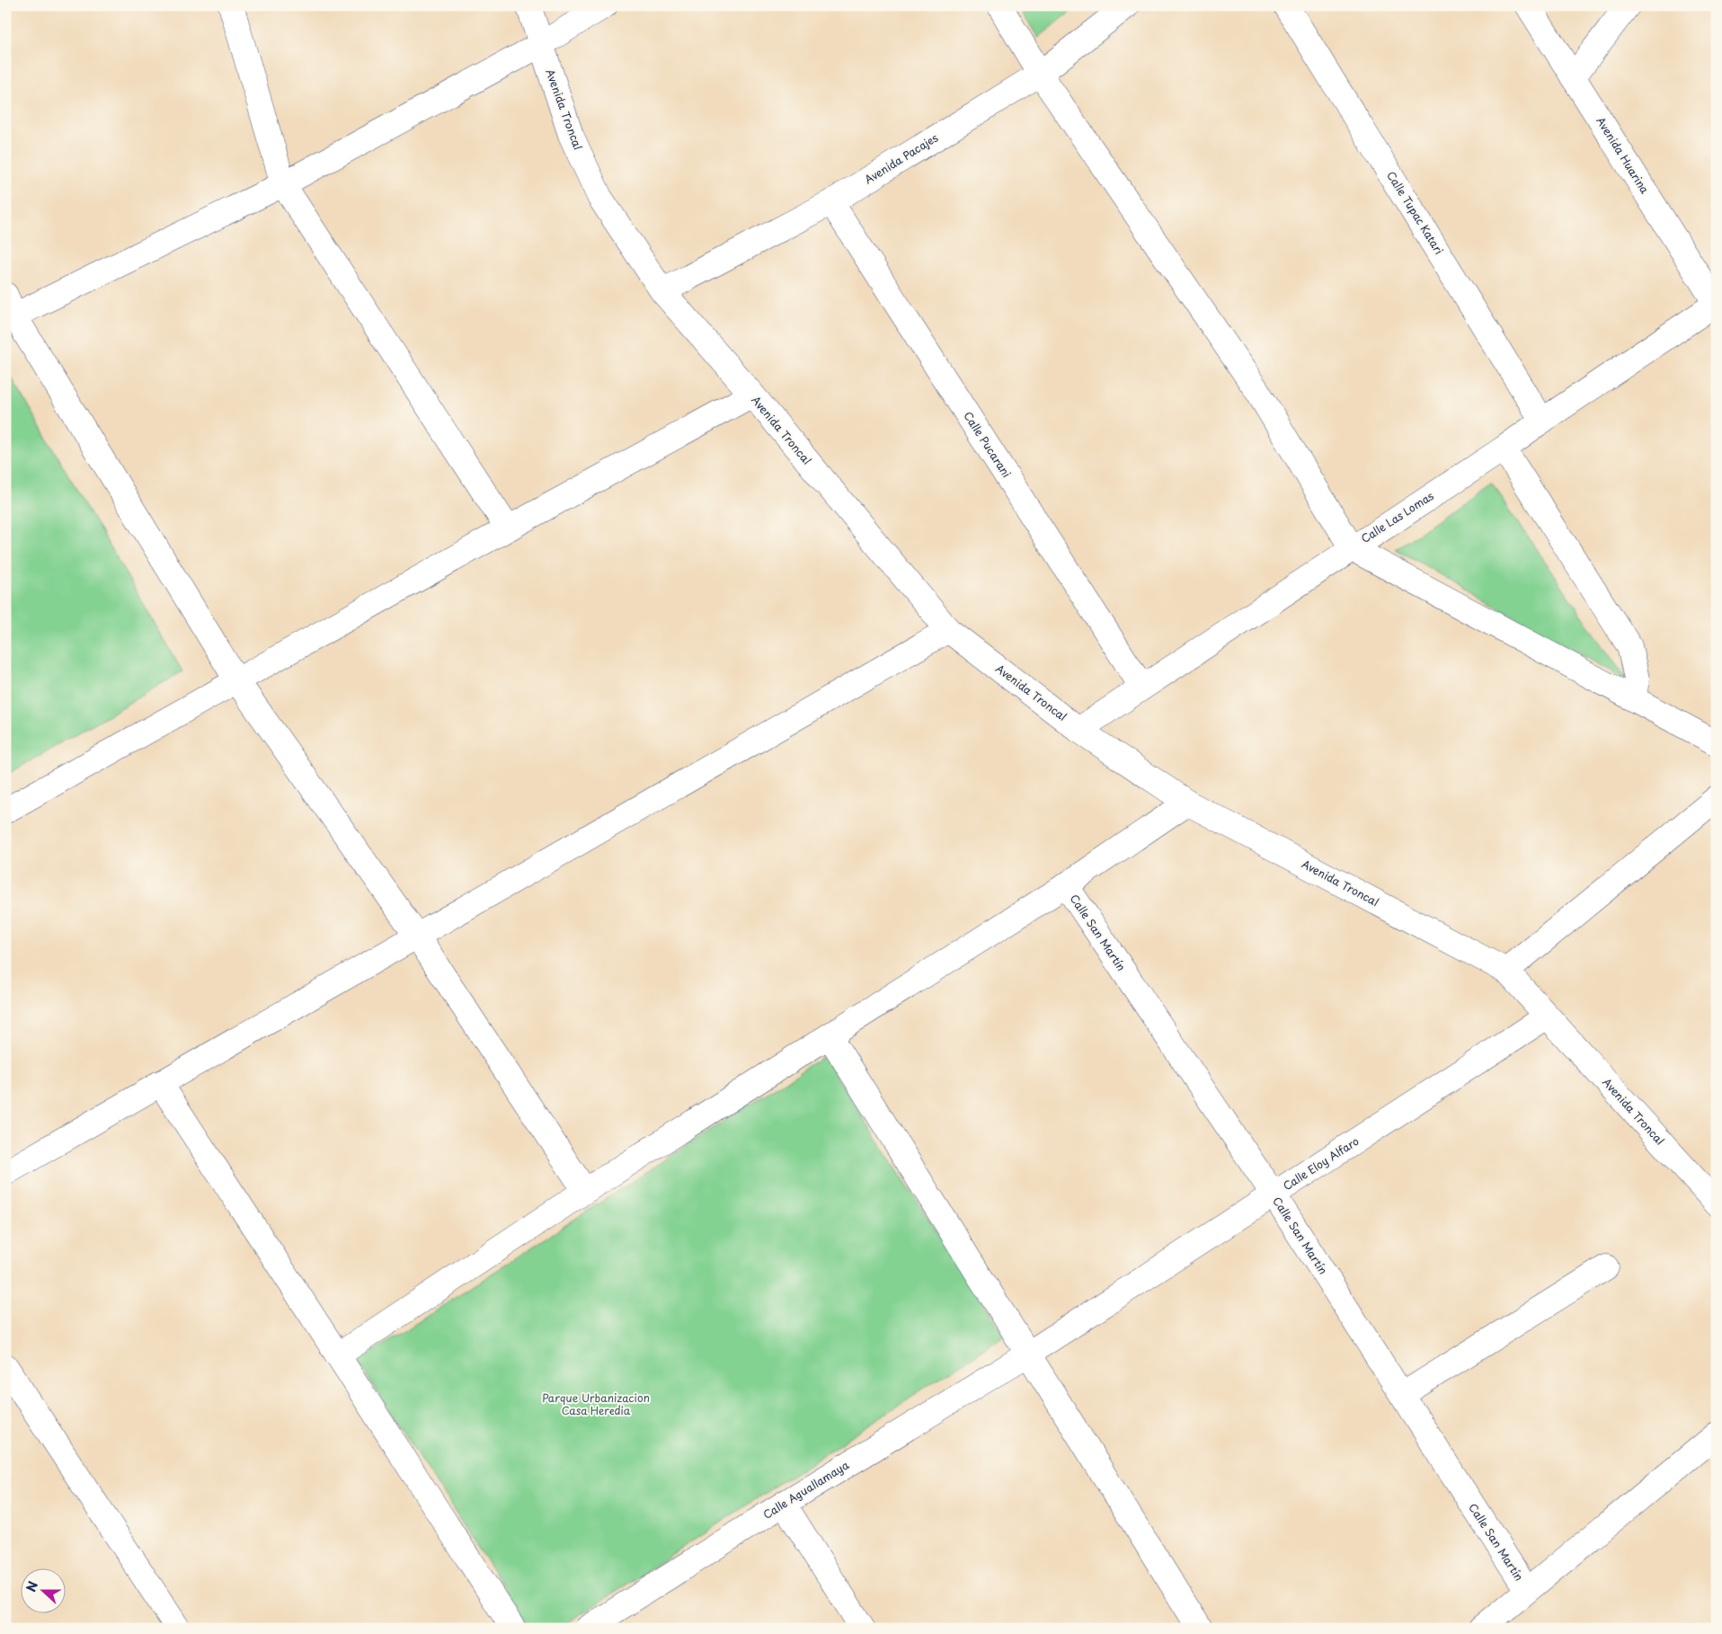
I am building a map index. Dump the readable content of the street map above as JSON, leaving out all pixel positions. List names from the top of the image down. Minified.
{"streets":{"street":["Avenida Troncal","Avenida Huarina","Avenida Pacajes","Calle Tupac Katari","Calle Pucarani","Calle Las Lomas","Calle San Martín","Calle Eloy Alfaro","Calle Aguallamaya"]},"crossings":[["Avenida Troncal","Avenida Pacajes"],["Avenida Troncal","Calle Las Lomas"],["Avenida Troncal","Calle Eloy Alfaro"],["Avenida Huarina","Calle Las Lomas"],["Avenida Pacajes","Calle Pucarani"],["Calle Tupac Katari","Calle Las Lomas"],["Calle Pucarani","Calle Las Lomas"],["Calle San Martín","Calle Eloy Alfaro"],["Calle Eloy Alfaro","Calle Aguallamaya"]],"parks":["Parque Urbanizacion Casa Heredia"],"north":"left"}
